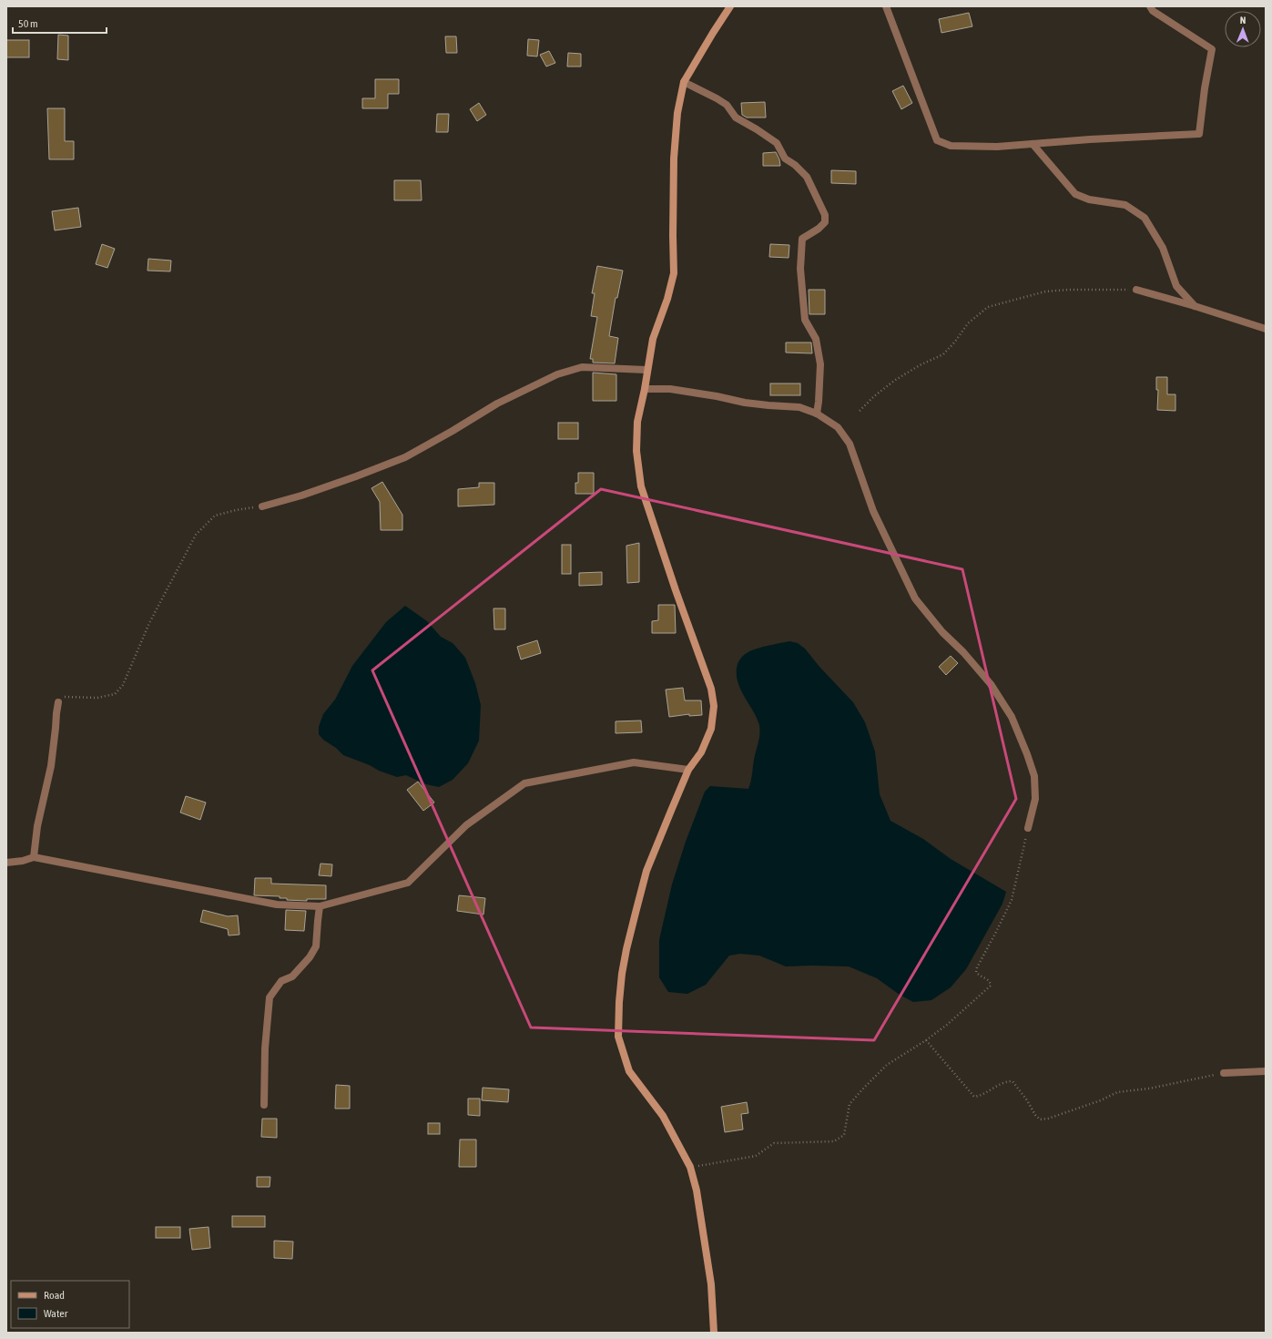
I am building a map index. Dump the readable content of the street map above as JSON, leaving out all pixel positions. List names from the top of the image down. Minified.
{"legend":["Road","Water"],"scale_bar":"50 m","north":"top"}
